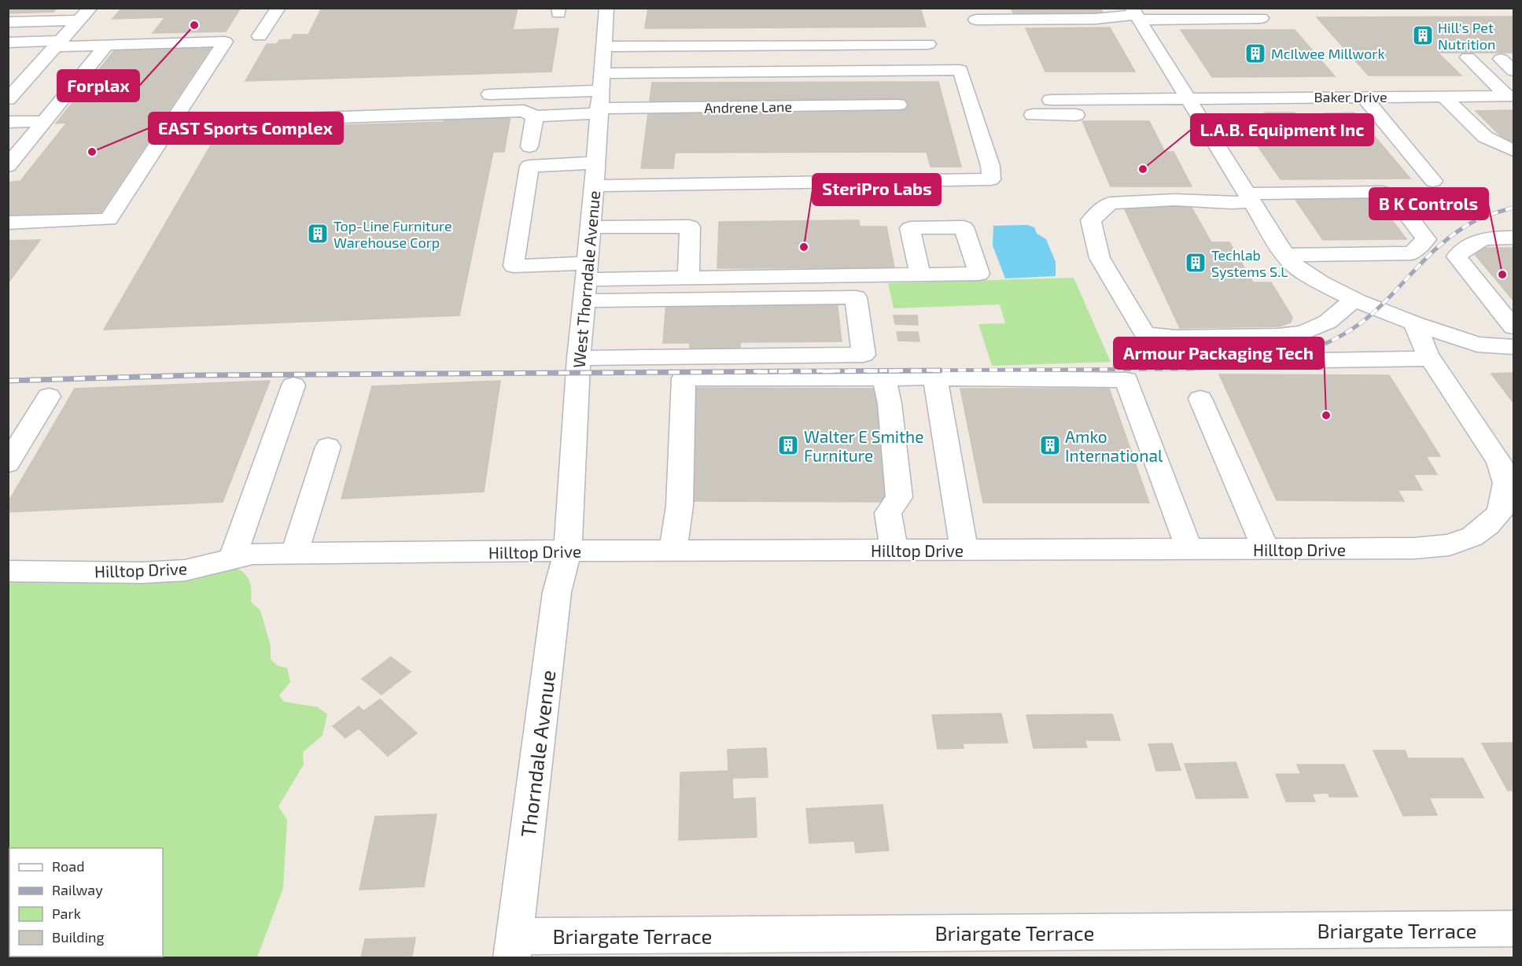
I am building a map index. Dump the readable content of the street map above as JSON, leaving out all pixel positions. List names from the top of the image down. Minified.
{"streets":{"street":["Baker Drive","Andrene Lane","West Thorndale Avenue","Hilltop Drive","Thorndale Avenue","Briargate Terrace"]},"crossings":[["Andrene Lane","West Thorndale Avenue"],["West Thorndale Avenue","Hilltop Drive"],["West Thorndale Avenue","Thorndale Avenue"],["Hilltop Drive","Thorndale Avenue"],["Thorndale Avenue","Briargate Terrace"]],"places":{"other":["Forplax","EAST Sports Complex","L.A.B. Equipment Inc","SteriPro Labs","B K Controls","Armour Packaging Tech"],"building":["Hill's Pet Nutrition","McIlwee Millwork","Top-Line Furniture Warehouse Corp","Techlab Systems S.L","Walter E Smithe Furniture","Amko International"]},"legend":["Road","Railway","Park","Building"]}
